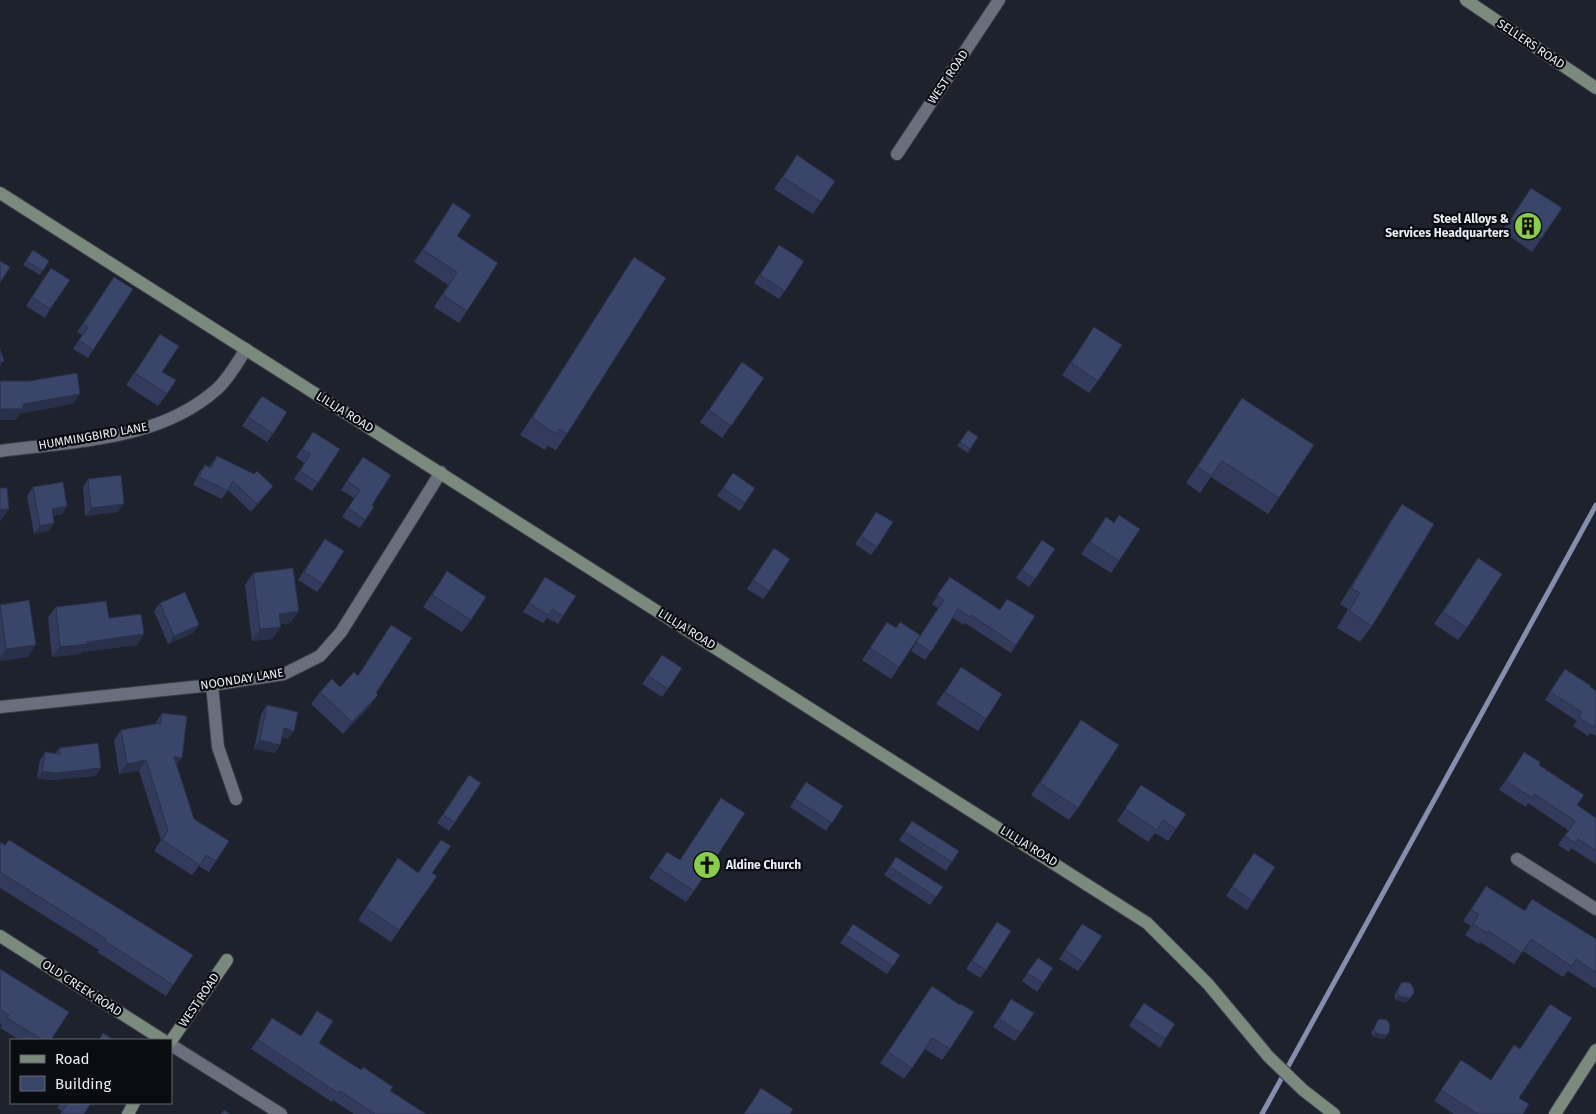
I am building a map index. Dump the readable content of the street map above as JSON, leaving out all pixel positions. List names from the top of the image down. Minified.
{"streets":{"street":["SELLERS ROAD","WEST ROAD","LILLJA ROAD","HUMMINGBIRD LANE","NOONDAY LANE","OLD CREEK ROAD"]},"crossings":[["LILLJA ROAD","HUMMINGBIRD LANE"],["LILLJA ROAD","NOONDAY LANE"]],"places":{"building":["Steel Alloys & Services Headquarters"],"church":["Aldine Church"]},"legend":["Road","Building"]}
